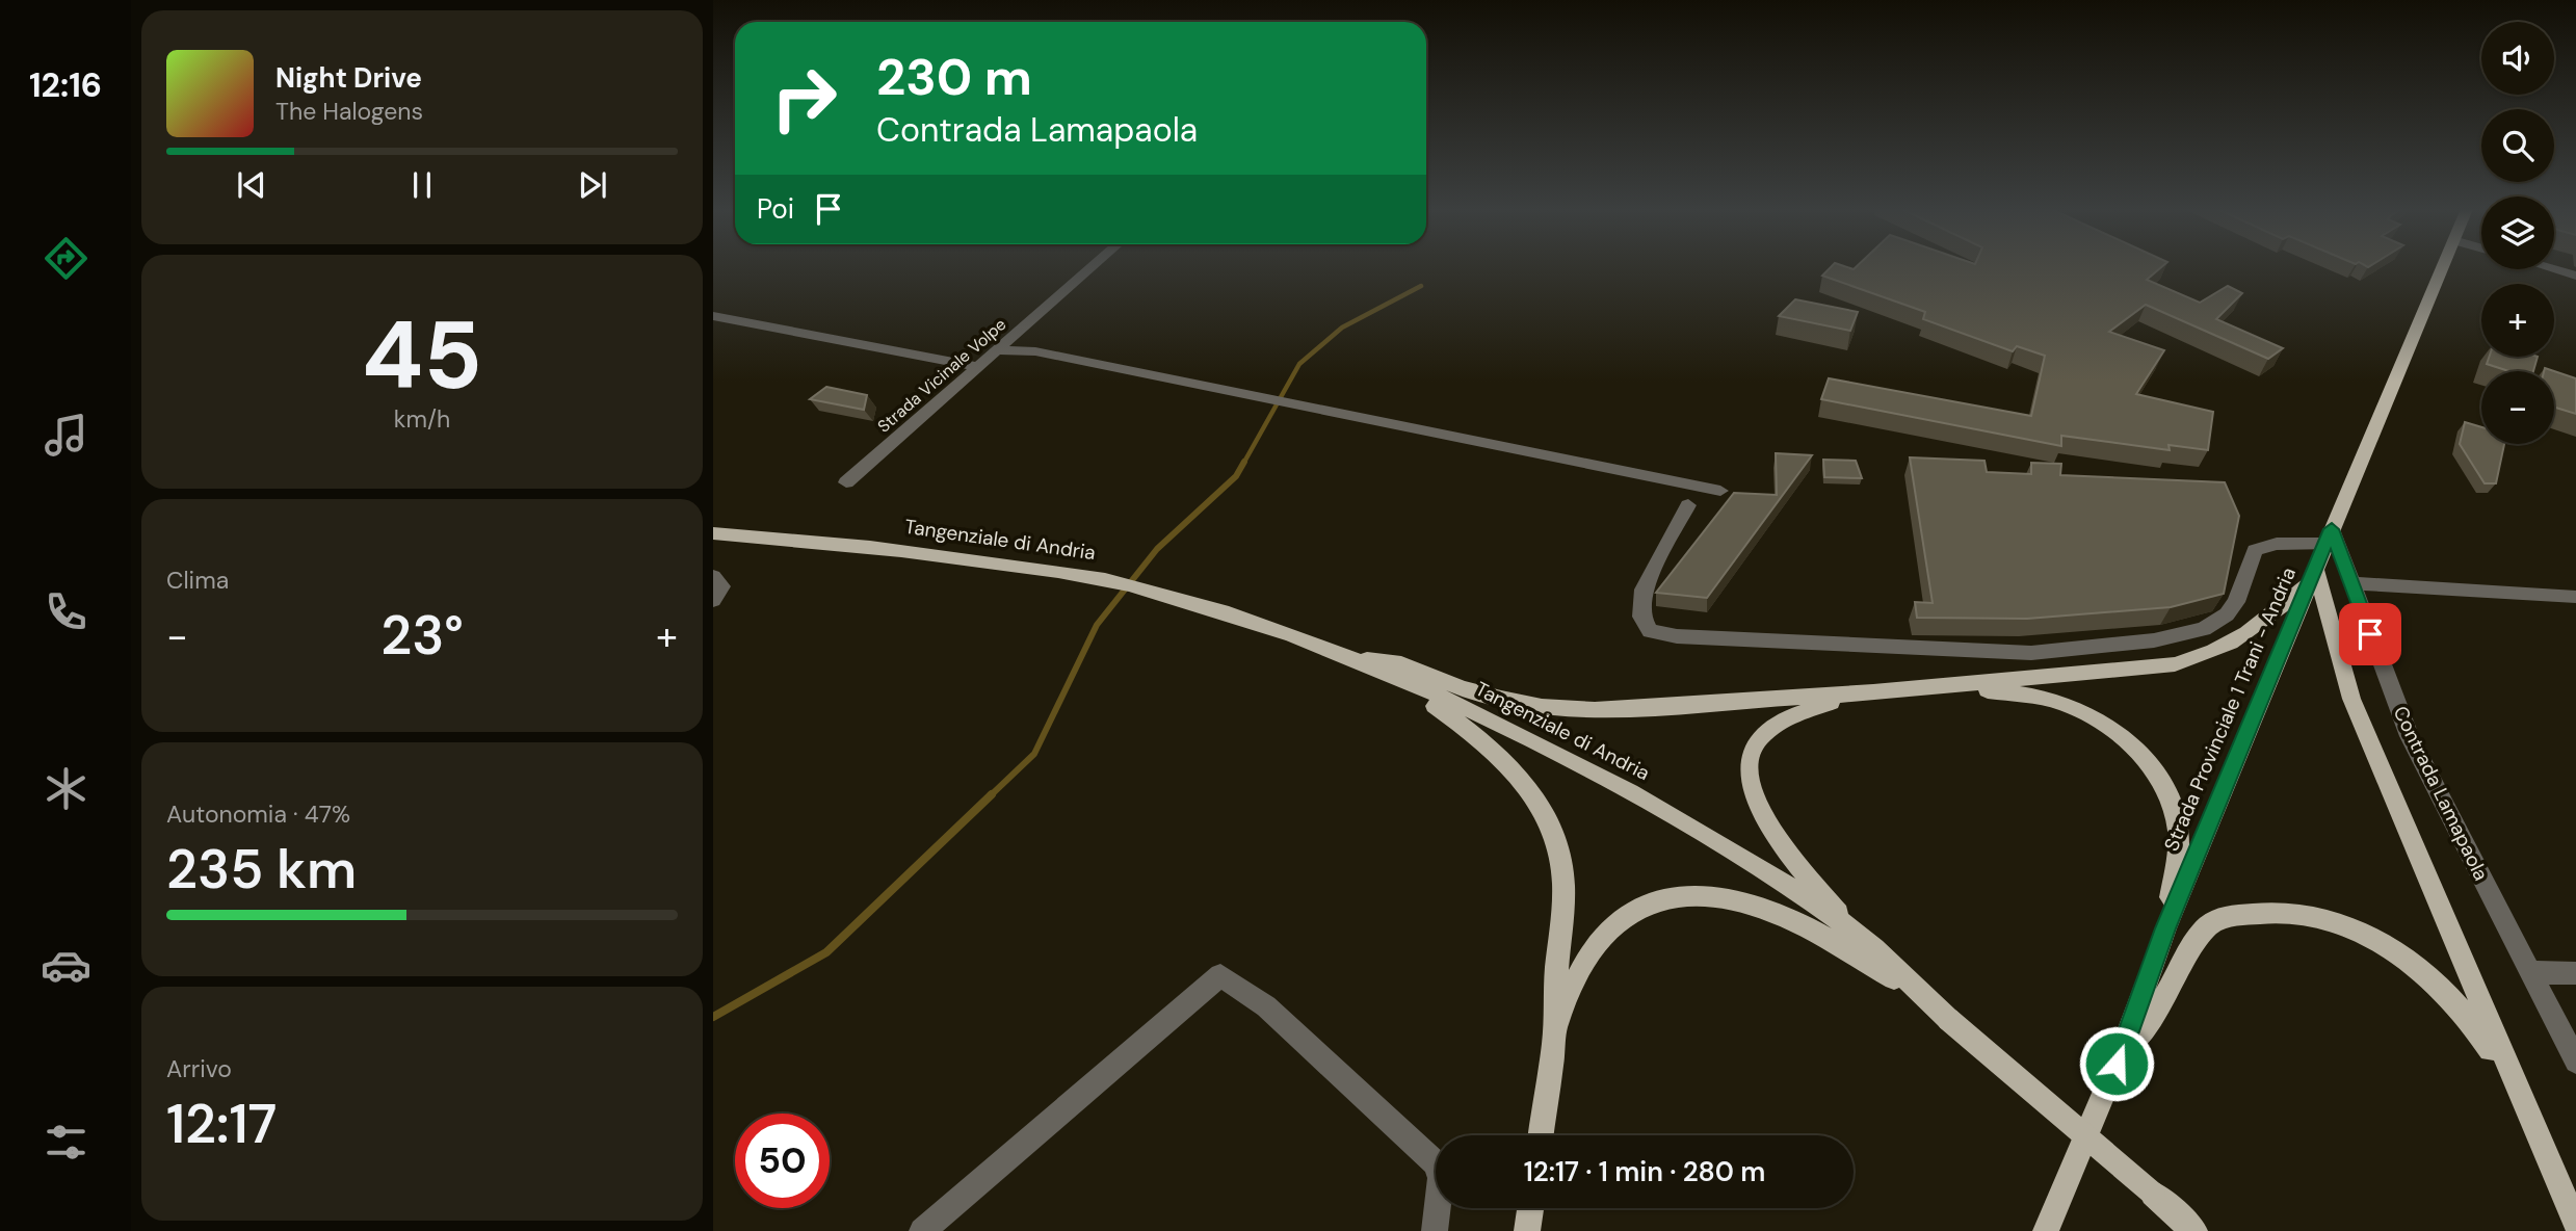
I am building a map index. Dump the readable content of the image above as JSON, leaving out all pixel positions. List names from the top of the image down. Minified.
{"streets":{"main road":["Tangenziale di Andria","Strada Provinciale 1 Trani - Andria"],"street":["Strada Vicinale Volpe","Contrada Lamapaola"]},"crossings":[["Strada Provinciale 1 Trani - Andria","Contrada Lamapaola"]],"page":{"tabs":"12:16","map_buttons":["+","−"],"turn":["230 m","Contrada Lamapaola"],"song":["Night Drive","The Halogens"],"then":"Poi","tile":[["45","km/h"],"Clima",["Autonomia · 47%","235 km"],["Arrivo","12:17"]],"heat":["−","23°","+"],"limit":"50","trip":"12:17 · 1 min · 280 m"}}
